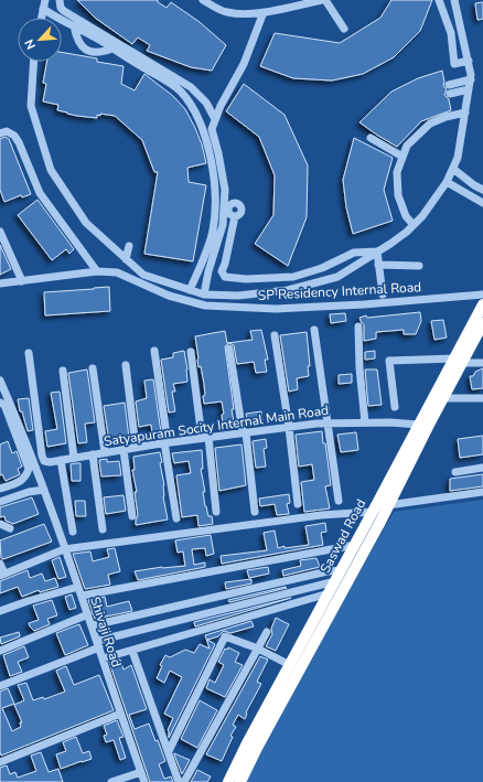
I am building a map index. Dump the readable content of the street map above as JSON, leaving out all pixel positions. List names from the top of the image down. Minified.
{"streets":{"highway":["Saswad Road"],"street":["SP Residency Internal Road","Satyapuram Socity Internal Main Road","Shivaji Road"]},"crossings":[["Satyapuram Socity Internal Main Road","Saswad Road"]],"north":"bottom left"}
